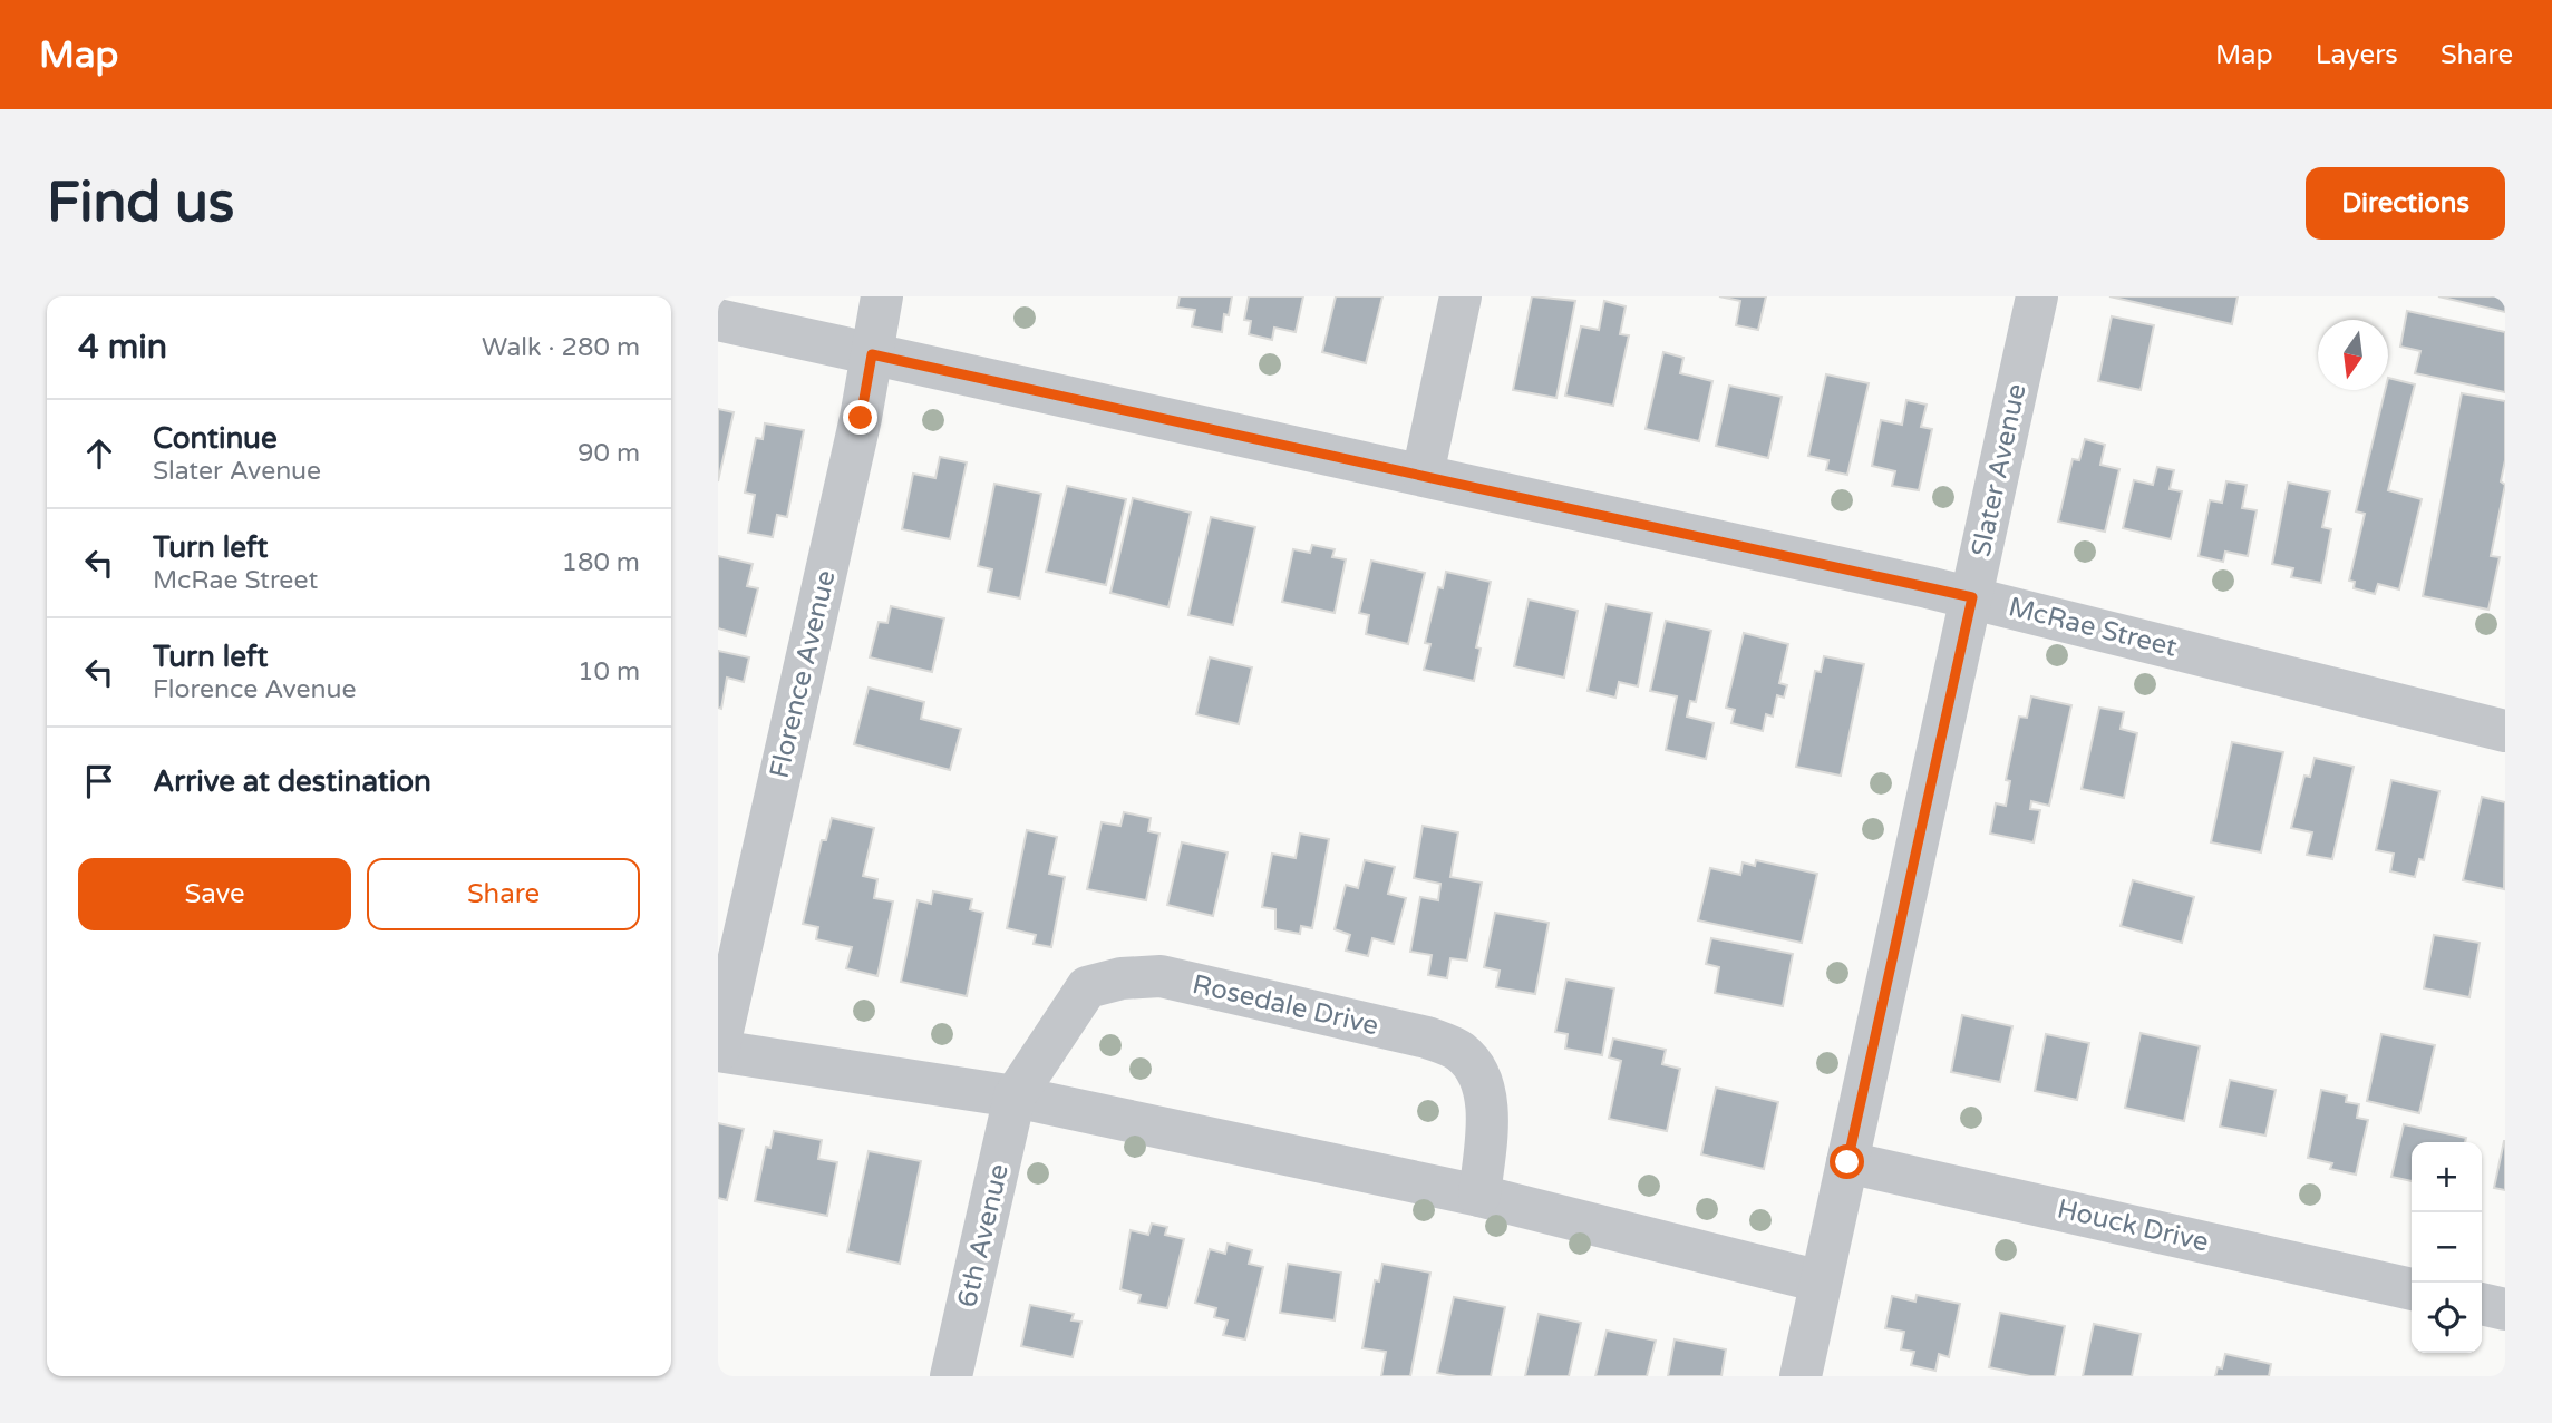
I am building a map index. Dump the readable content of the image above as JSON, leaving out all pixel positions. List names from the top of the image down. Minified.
{"streets":{"street":["Slater Avenue","McRae Street","Florence Avenue","Rosedale Drive","Houck Drive","6th Avenue"]},"crossings":[["Slater Avenue","McRae Street"],["Slater Avenue","Houck Drive"],["McRae Street","Florence Avenue"],["Rosedale Drive","6th Avenue"]],"north":"bottom","page":{"header":"Map","nav":["Map","Layers","Share"],"buttons":["Directions",["Save","Share"]],"title":"Find us","heading":["4 min","Walk · 280 m"],"list":[["Continue","Slater Avenue","90 m"],["Turn left","McRae Street","180 m"],["Turn left","Florence Avenue","10 m"],"Arrive at destination"],"map_buttons":["+","−"]}}
